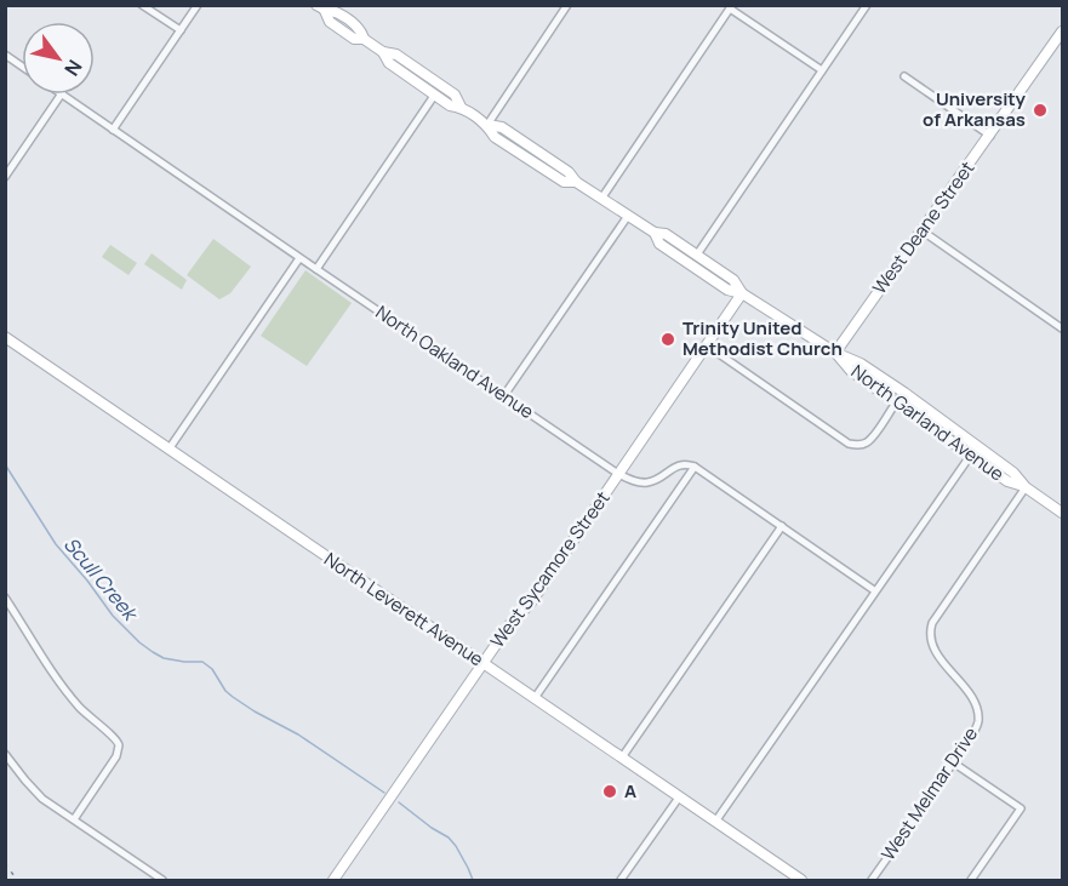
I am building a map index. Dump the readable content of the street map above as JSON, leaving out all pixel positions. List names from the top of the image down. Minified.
{"streets":{"street":["West Deane Street","North Oakland Avenue","North Garland Avenue","West Sycamore Street","North Leverett Avenue","West Melmar Drive"]},"crossings":[["West Deane Street","North Garland Avenue"],["North Oakland Avenue","West Sycamore Street"],["North Garland Avenue","West Sycamore Street"],["North Garland Avenue","West Melmar Drive"],["West Sycamore Street","North Leverett Avenue"]],"water":["Scull Creek"],"places":["University of Arkansas","Trinity United Methodist Church","A"],"north":"bottom right"}
